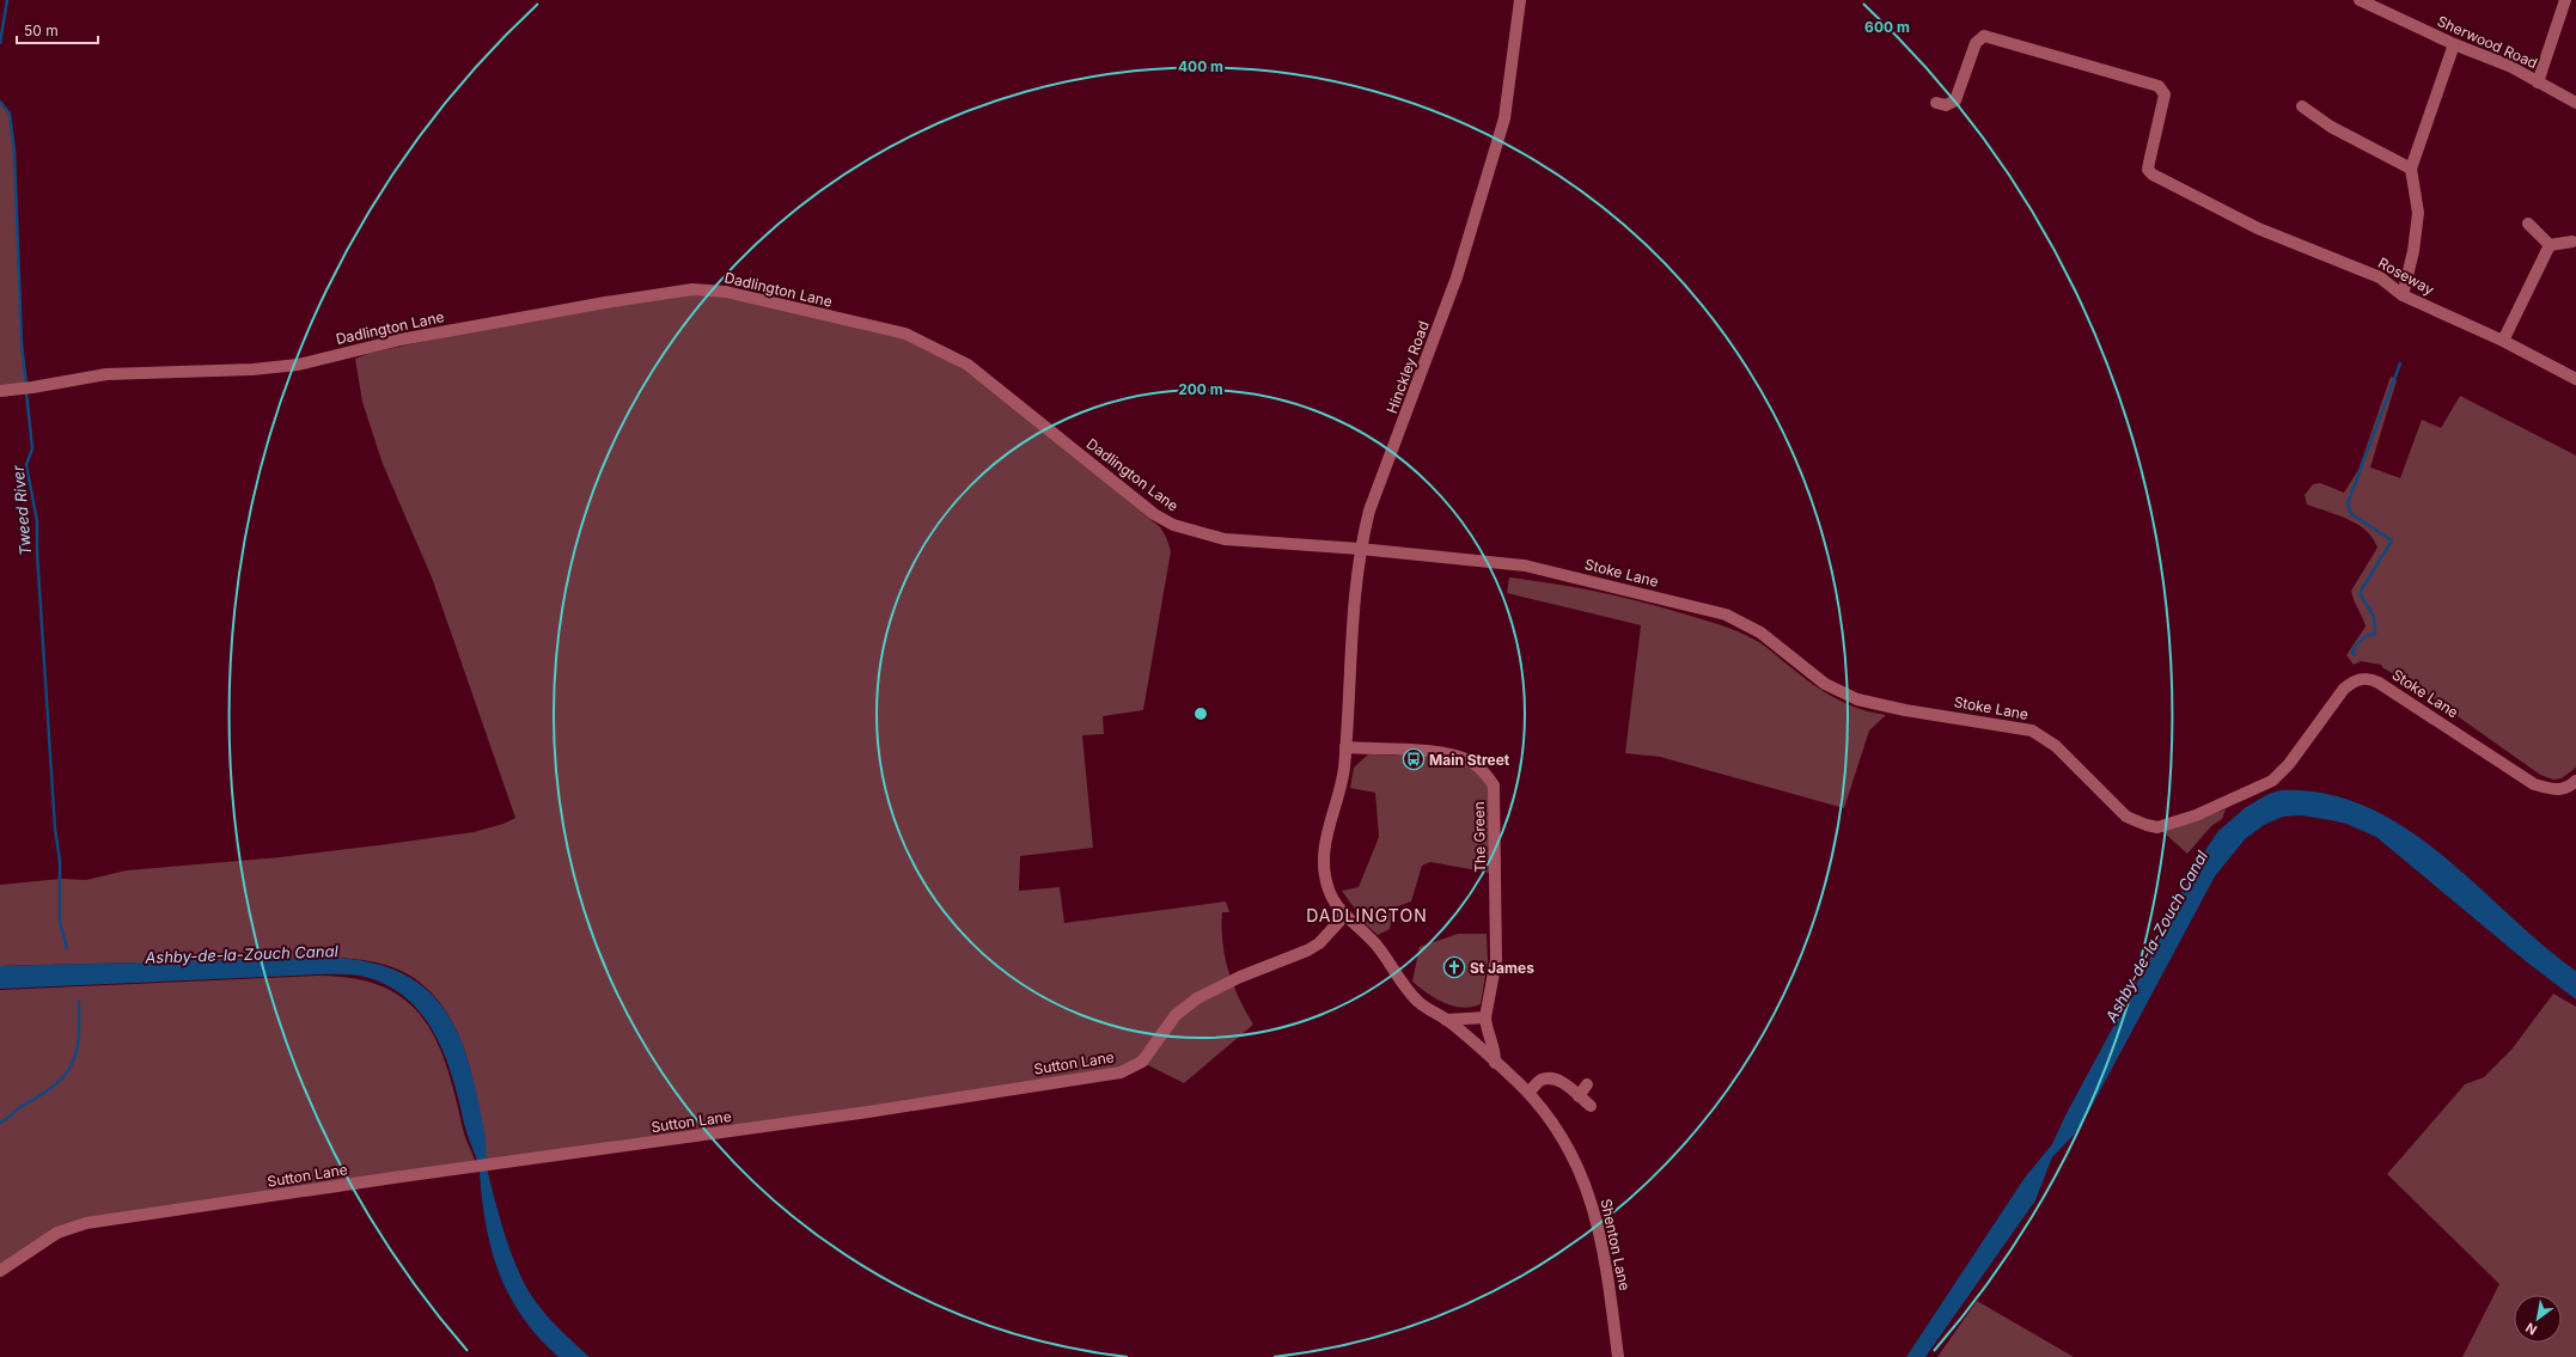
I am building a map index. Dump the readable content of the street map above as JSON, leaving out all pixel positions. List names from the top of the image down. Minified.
{"streets":{"street":["Sherwood Road","Roseway","Dadlington Lane","Hinckley Road","Stoke Lane","The Green","Sutton Lane","Shenton Lane"]},"crossings":[["Dadlington Lane","Hinckley Road"],["Dadlington Lane","Stoke Lane"],["Hinckley Road","Stoke Lane"],["Hinckley Road","The Green"],["The Green","Shenton Lane"]],"districts":["DADLINGTON"],"water":["Tweed River","Ashby-de-la-Zouch Canal"],"places":{"bus stop":["Main Street"],"church":["St James"]},"scale_bar":"50 m","north":"bottom left","rings":["600 m","400 m","200 m"]}
